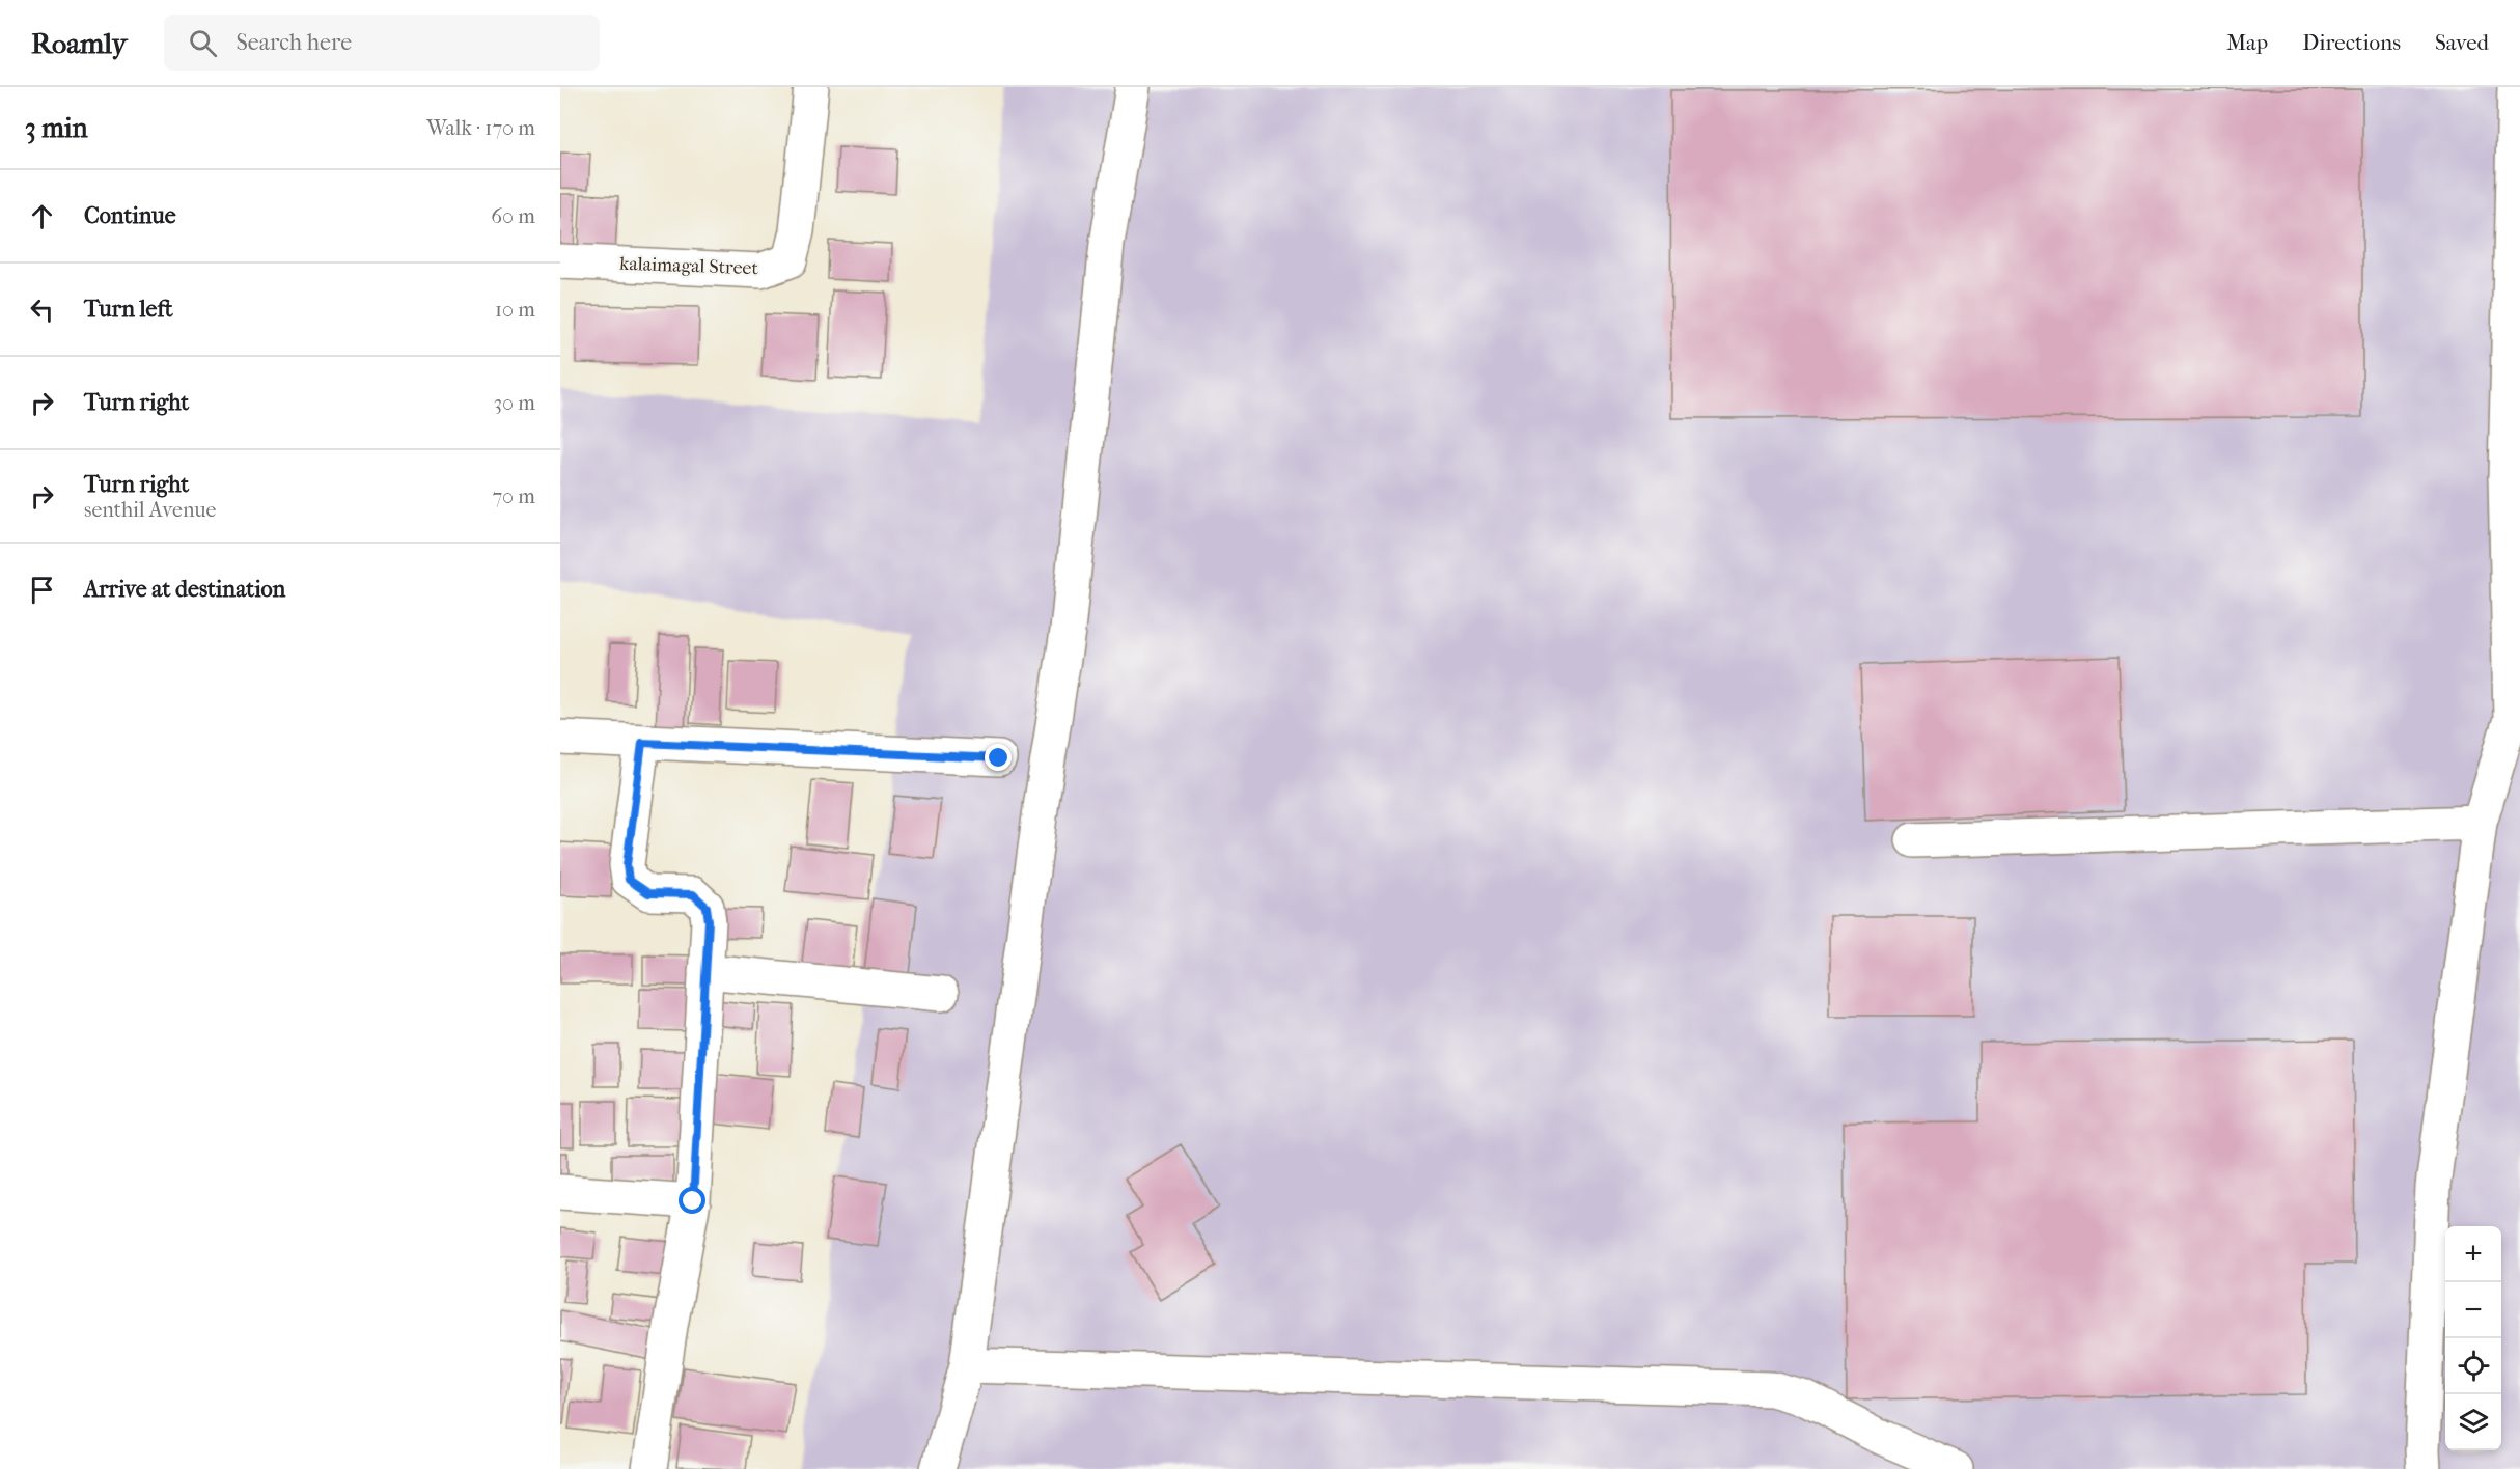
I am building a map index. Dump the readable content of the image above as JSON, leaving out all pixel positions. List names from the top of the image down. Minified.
{"streets":{"street":["kalaimagal Street"]},"page":{"header":"Roamly","search":"Search here","nav":["Map","Directions","Saved"],"heading":["3 min","Walk · 170 m"],"list":[["Continue","60 m"],["Turn left","10 m"],["Turn right","30 m"],["Turn right","senthil Avenue","70 m"],"Arrive at destination"],"map_buttons":["+","−"]}}
